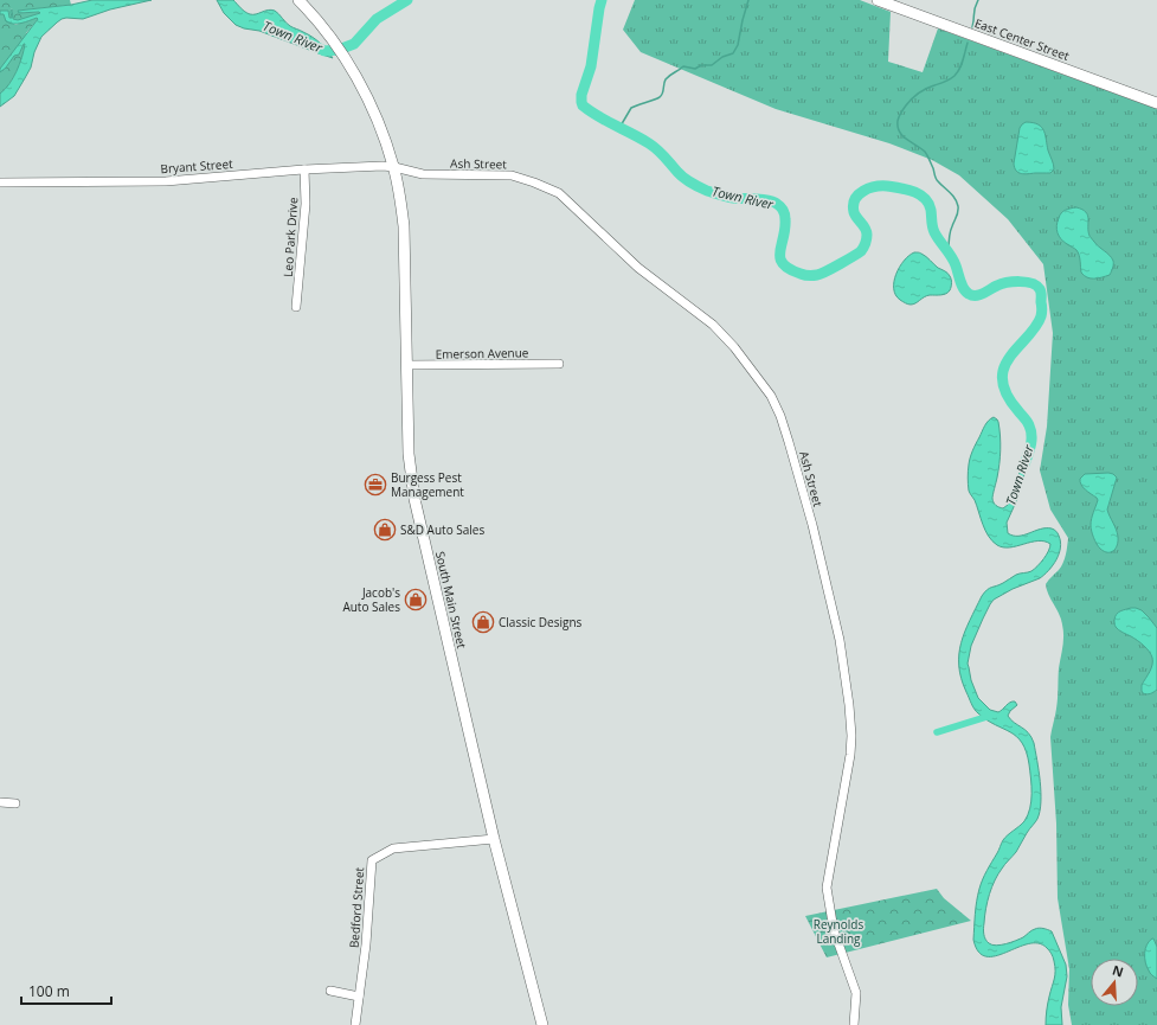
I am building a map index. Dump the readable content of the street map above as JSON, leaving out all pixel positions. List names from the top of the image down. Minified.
{"streets":{"main road":["East Center Street","South Main Street"],"street":["Ash Street","Bryant Street","Leo Park Drive","Emerson Avenue","Bedford Street"]},"crossings":[["Ash Street","Bryant Street"],["Ash Street","South Main Street"],["Bryant Street","Leo Park Drive"],["Bryant Street","South Main Street"],["Emerson Avenue","South Main Street"],["South Main Street","Bedford Street"]],"water":["Town River"],"parks":["Reynolds Landing"],"places":{"office":["Burgess Pest Management"],"shop":["S&D Auto Sales","Jacob's Auto Sales","Classic Designs"]},"scale_bar":"100 m","north":"top"}
